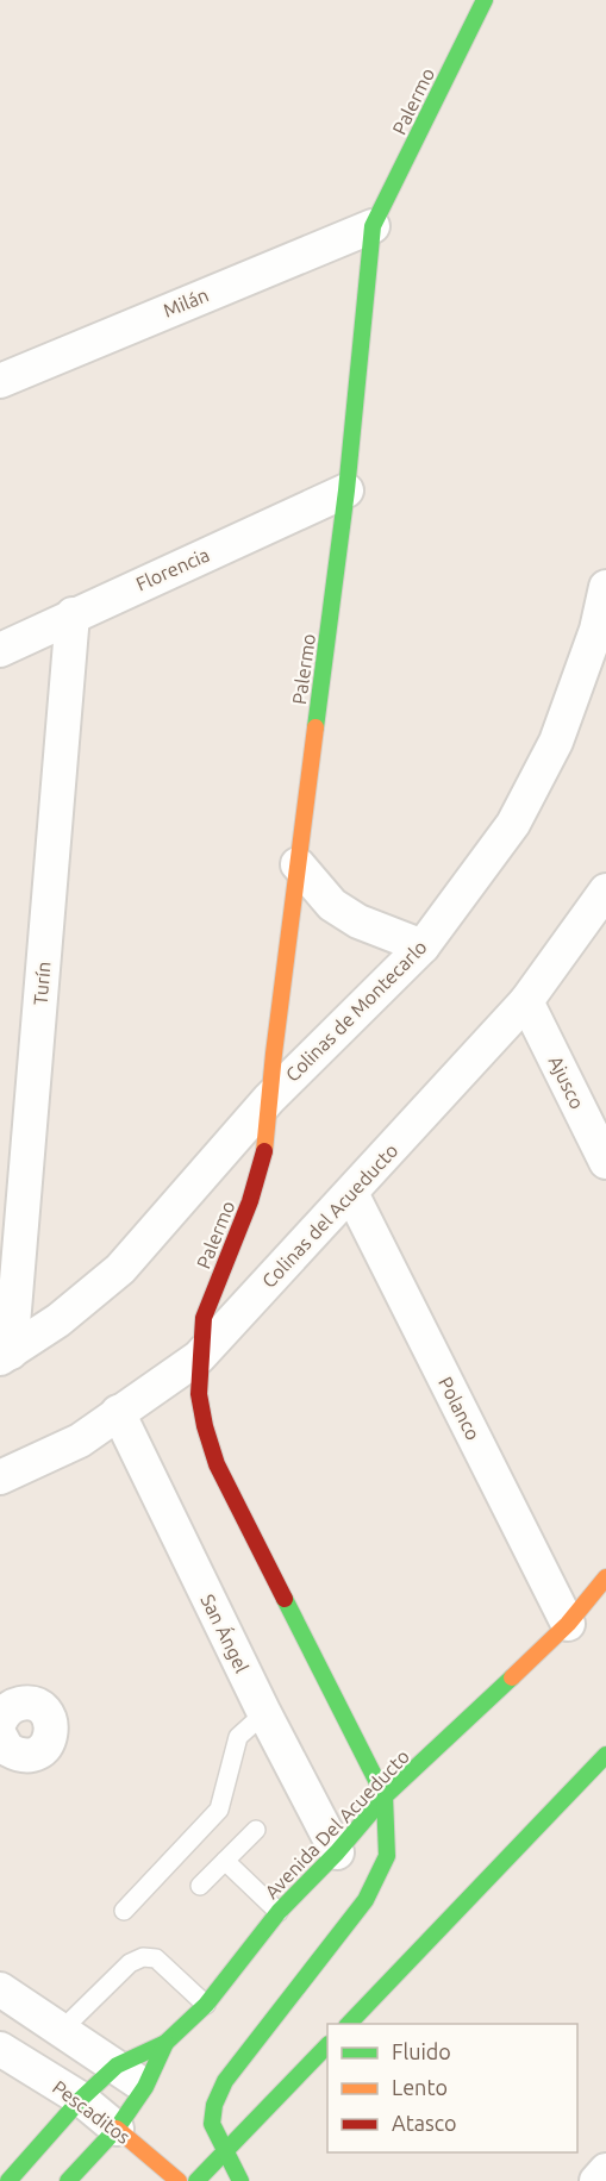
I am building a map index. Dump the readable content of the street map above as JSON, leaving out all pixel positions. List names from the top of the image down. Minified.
{"streets":{"street":["Palermo","Milán","Florencia","Turín","Colinas de Montecarlo","Ajusco","Colinas del Acueducto","Polanco","San Ángel","Avenida Del Acueducto","Pescaditos"]},"crossings":[["Palermo","Milán"],["Palermo","Florencia"],["Palermo","Colinas de Montecarlo"],["Palermo","Colinas del Acueducto"],["Florencia","Turín"],["Turín","Colinas de Montecarlo"],["Ajusco","Colinas del Acueducto"],["Colinas del Acueducto","Polanco"],["Colinas del Acueducto","San Ángel"],["Polanco","Avenida Del Acueducto"],["San Ángel","Avenida Del Acueducto"],["Avenida Del Acueducto","Pescaditos"]],"legend":["Fluido","Lento","Atasco"]}
